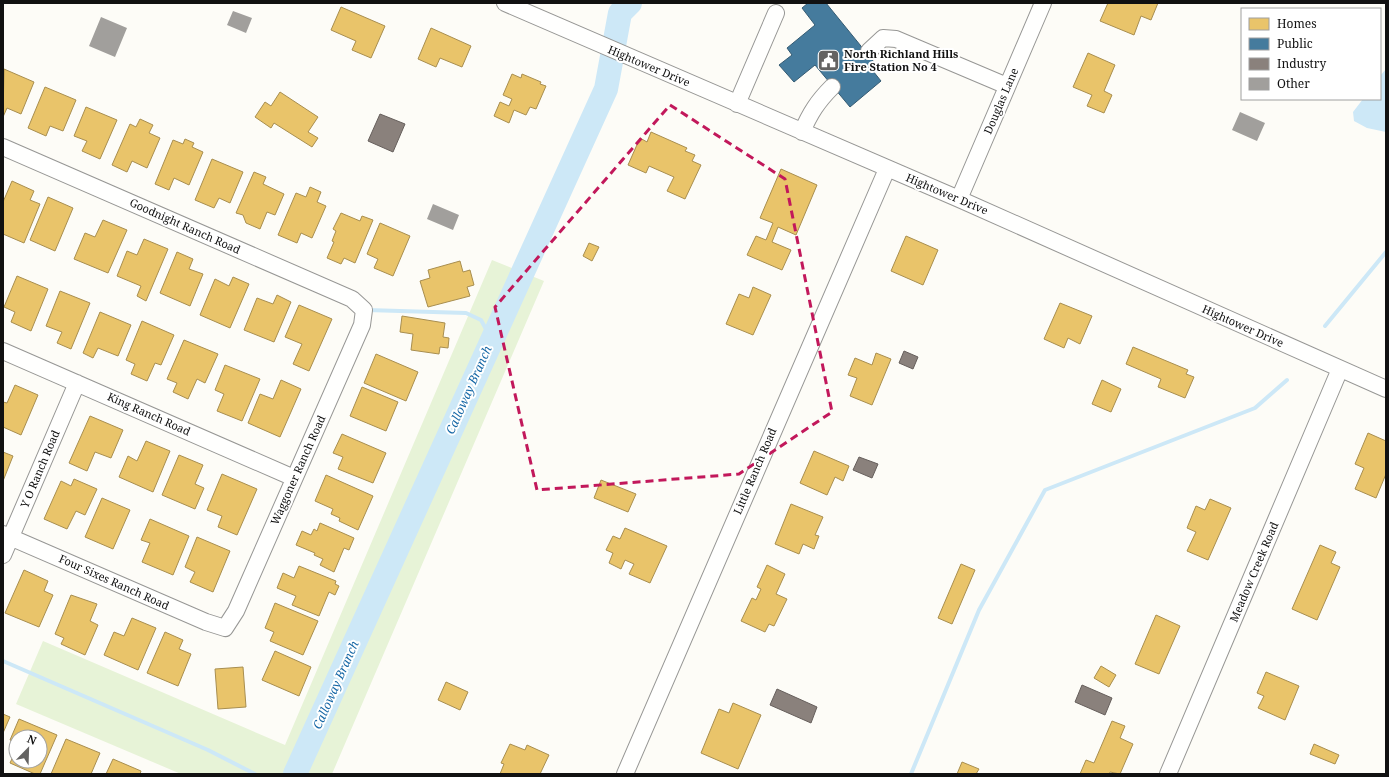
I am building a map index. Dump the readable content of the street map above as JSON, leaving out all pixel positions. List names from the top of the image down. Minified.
{"streets":{"street":["Hightower Drive","Douglas Lane","Goodnight Ranch Road","King Ranch Road","Y O Ranch Road","Waggoner Ranch Road","Little Ranch Road","Meadow Creek Road","Four Sixes Ranch Road"]},"crossings":[["Hightower Drive","Douglas Lane"],["Hightower Drive","Little Ranch Road"],["Hightower Drive","Meadow Creek Road"],["Goodnight Ranch Road","Waggoner Ranch Road"],["King Ranch Road","Y O Ranch Road"],["King Ranch Road","Waggoner Ranch Road"],["Y O Ranch Road","Four Sixes Ranch Road"],["Waggoner Ranch Road","Four Sixes Ranch Road"]],"water":["Calloway Branch"],"places":{"public building":["North Richland Hills Fire Station No 4"]},"legend":["Homes","Public","Industry","Other"],"north":"top right"}
